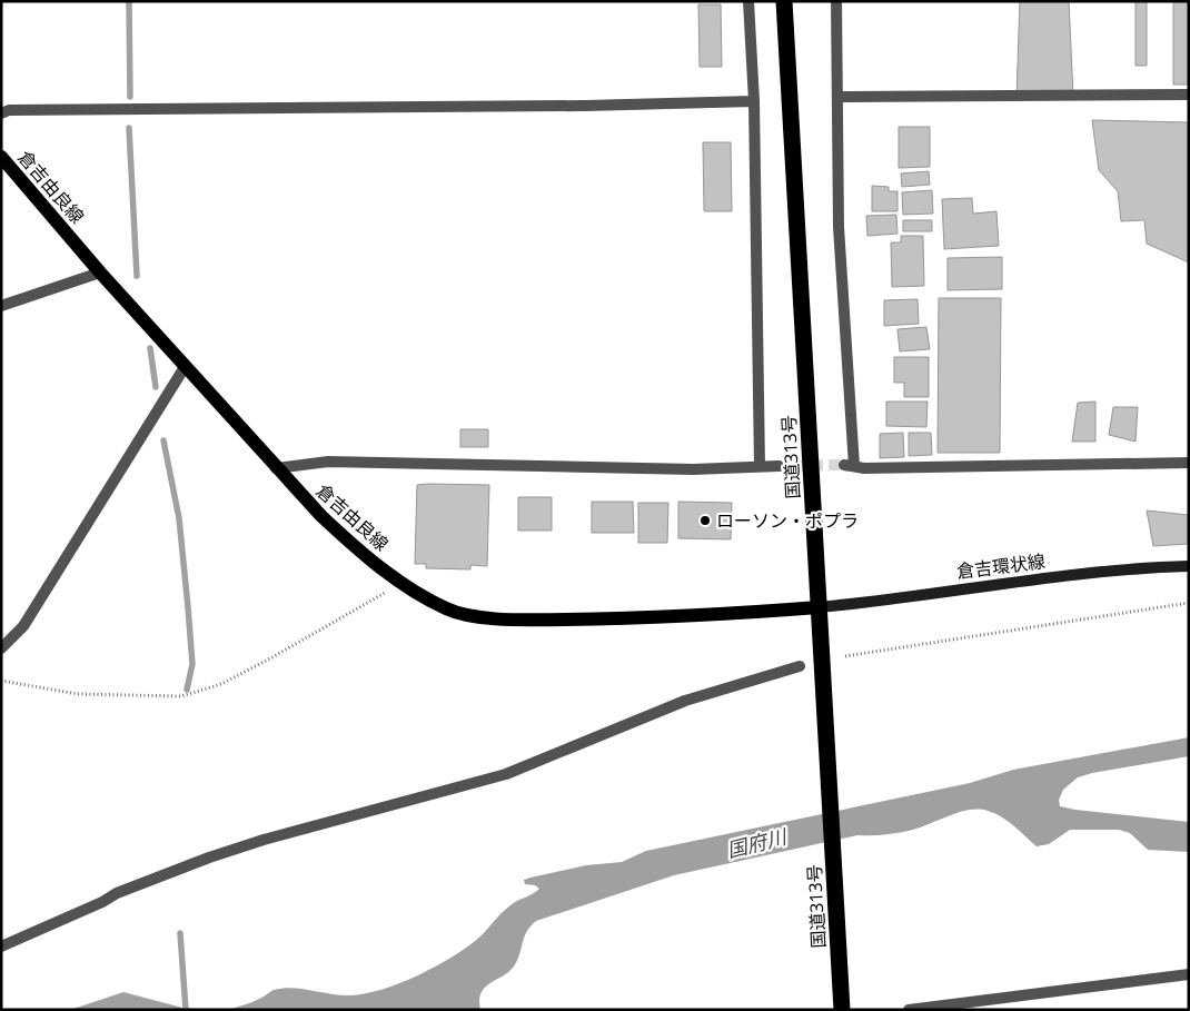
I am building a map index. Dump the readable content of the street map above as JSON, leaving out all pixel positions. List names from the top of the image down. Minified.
{"streets":{"highway":["国道313号"],"main road":["倉吉由良線","倉吉環状線"]},"crossings":[["倉吉由良線","国道313号"],["倉吉由良線","倉吉環状線"],["国道313号","倉吉環状線"]],"water":["国府川"],"places":["ローソン・ポプラ"]}
